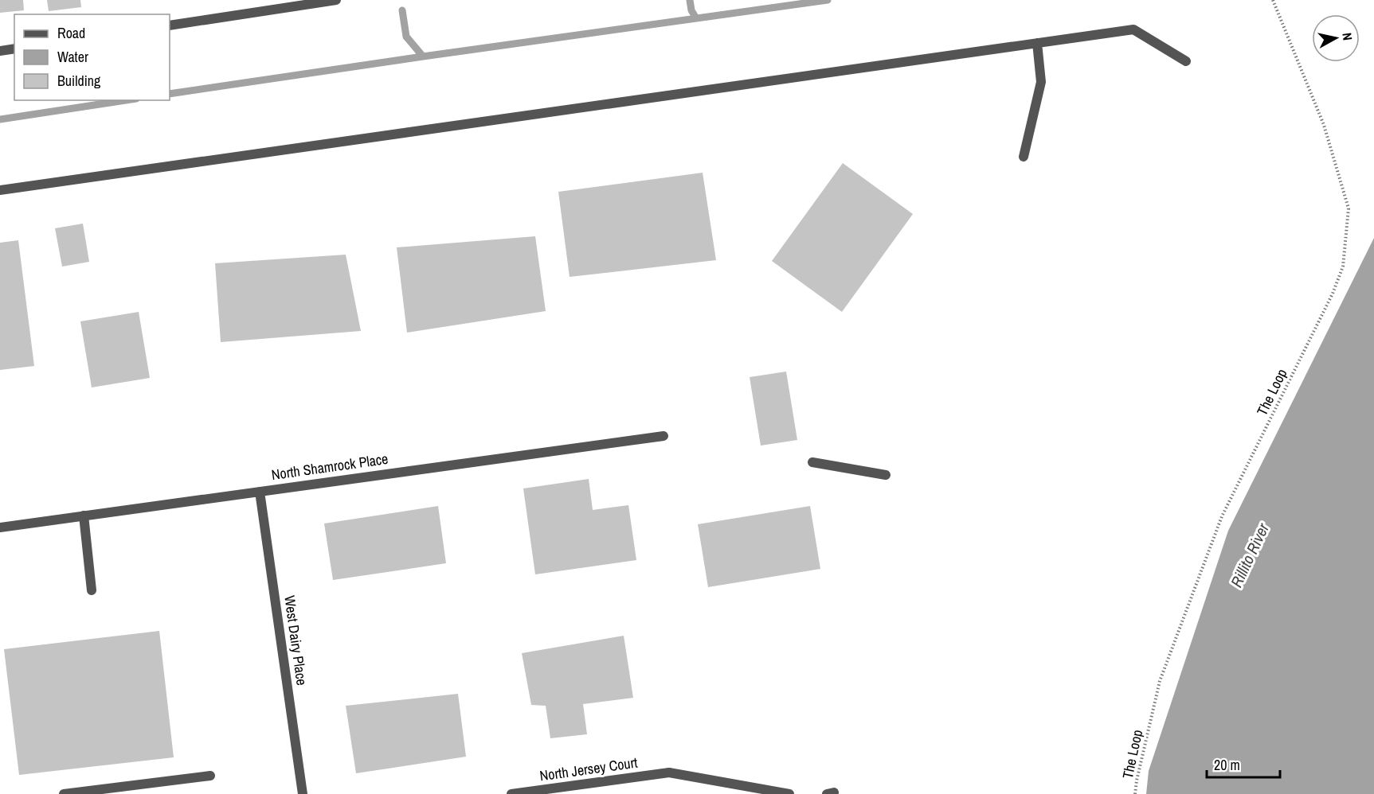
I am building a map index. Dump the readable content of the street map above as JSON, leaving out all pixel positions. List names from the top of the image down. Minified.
{"streets":{"street":["North Shamrock Place","West Dairy Place","North Jersey Court"],"path":["The Loop"]},"crossings":[["North Shamrock Place","West Dairy Place"]],"water":["Rillito River"],"legend":["Road","Water","Building"],"scale_bar":"20 m","north":"right"}
